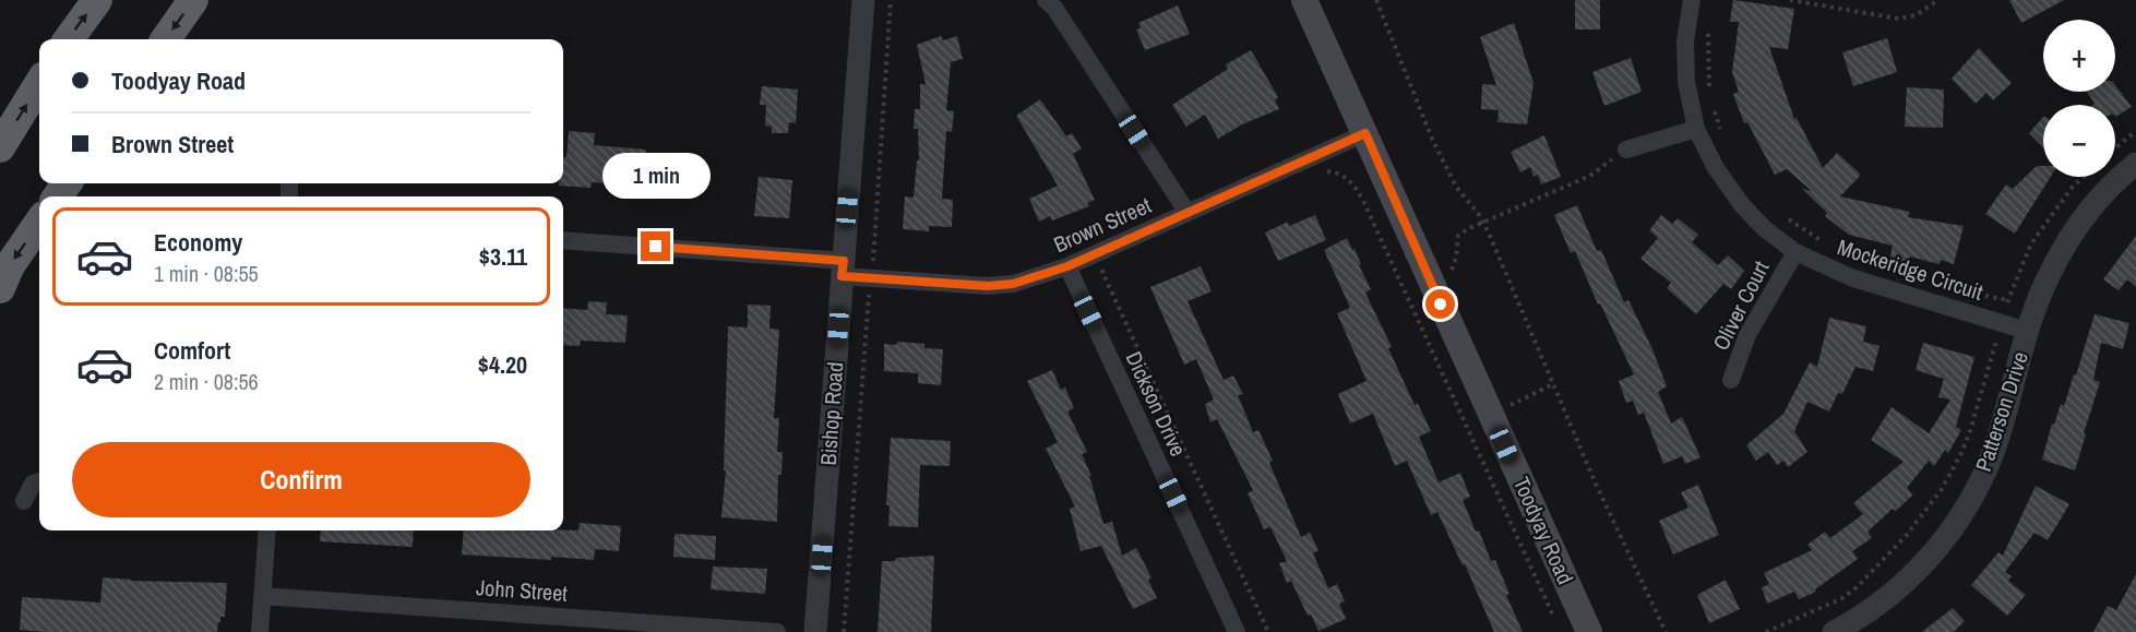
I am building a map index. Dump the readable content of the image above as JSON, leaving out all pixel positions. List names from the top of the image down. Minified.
{"streets":{"main road":["Toodyay Road"],"street":["Brown Street","Mockeridge Circuit","Oliver Court","Dickson Drive","Patterson Drive","Bishop Road","John Street"]},"crossings":[["Brown Street","Dickson Drive"],["Brown Street","Bishop Road"],["Brown Street","Toodyay Road"],["Mockeridge Circuit","Oliver Court"],["Mockeridge Circuit","Patterson Drive"]],"page":{"map_buttons":["+","−"],"banner":["Toodyay Road","Brown Street"],"bubble":"1 min","list":[{"name":"Economy","note":"1 min · 08:55","value":"$3.11"},{"name":"Comfort","note":"2 min · 08:56","value":"$4.20"}],"buttons":"Confirm"}}
